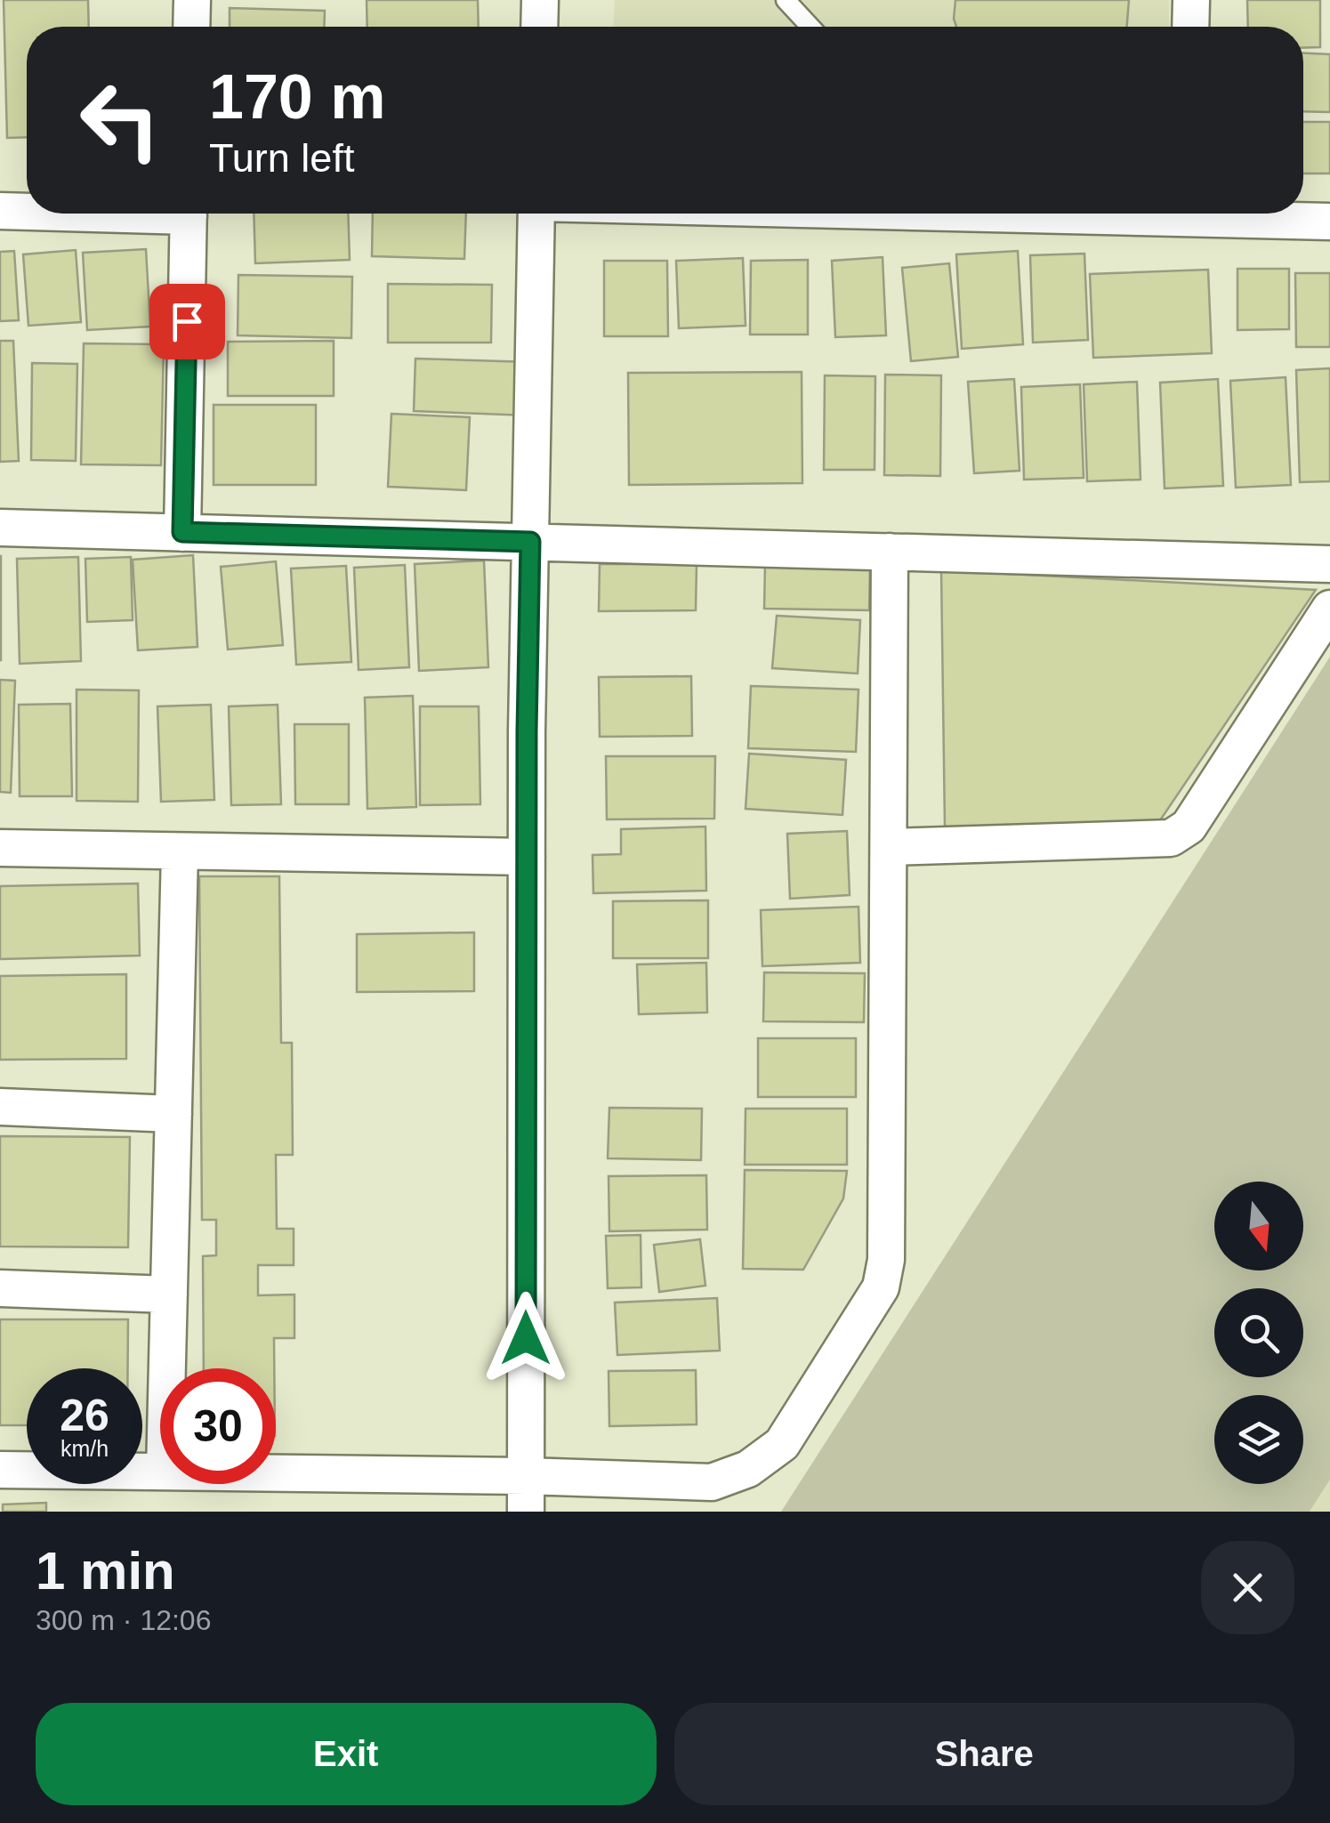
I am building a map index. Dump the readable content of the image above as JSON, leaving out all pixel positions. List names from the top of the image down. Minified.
{"north":"bottom","page":{"turn":["170 m","Turn left"],"speed":"26 km/h","limit":"30","heading":["1 min","300 m · 12:06"],"buttons":["Exit","Share"]}}
